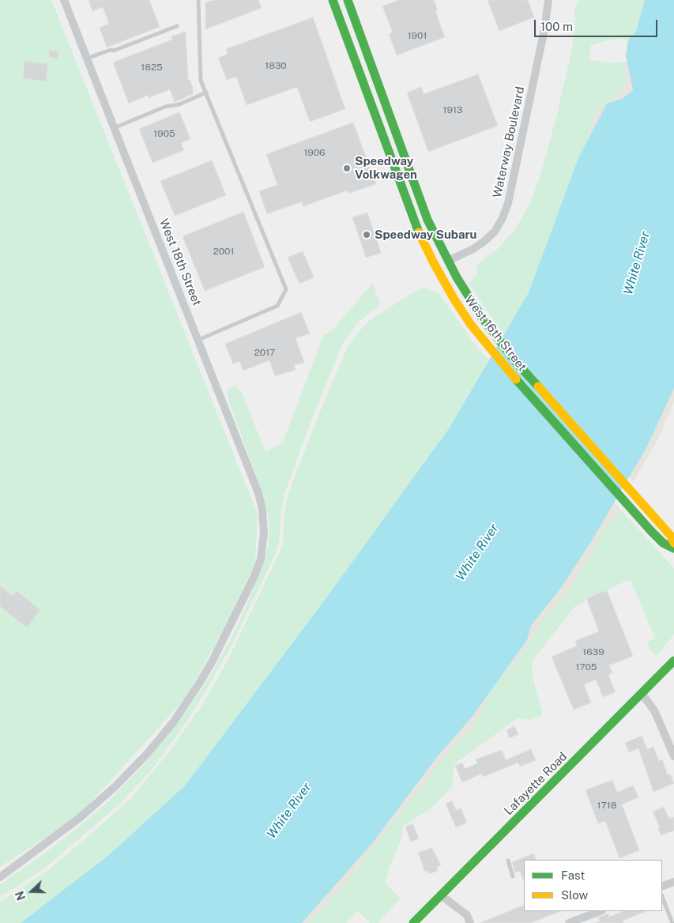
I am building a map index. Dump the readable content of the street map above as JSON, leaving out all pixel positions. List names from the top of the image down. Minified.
{"streets":{"main road":["West 16th Street","Lafayette Road"],"street":["Waterway Boulevard","West 18th Street"]},"crossings":[["Waterway Boulevard","West 16th Street"]],"water":["White River"],"places":["Speedway Volkwagen","Speedway Subaru"],"house_numbers":["1901","1830","1825","1913","1905","1906","2001","2017","1639","1705","1718"],"legend":["Fast","Slow"],"scale_bar":"100 m","north":"left"}
